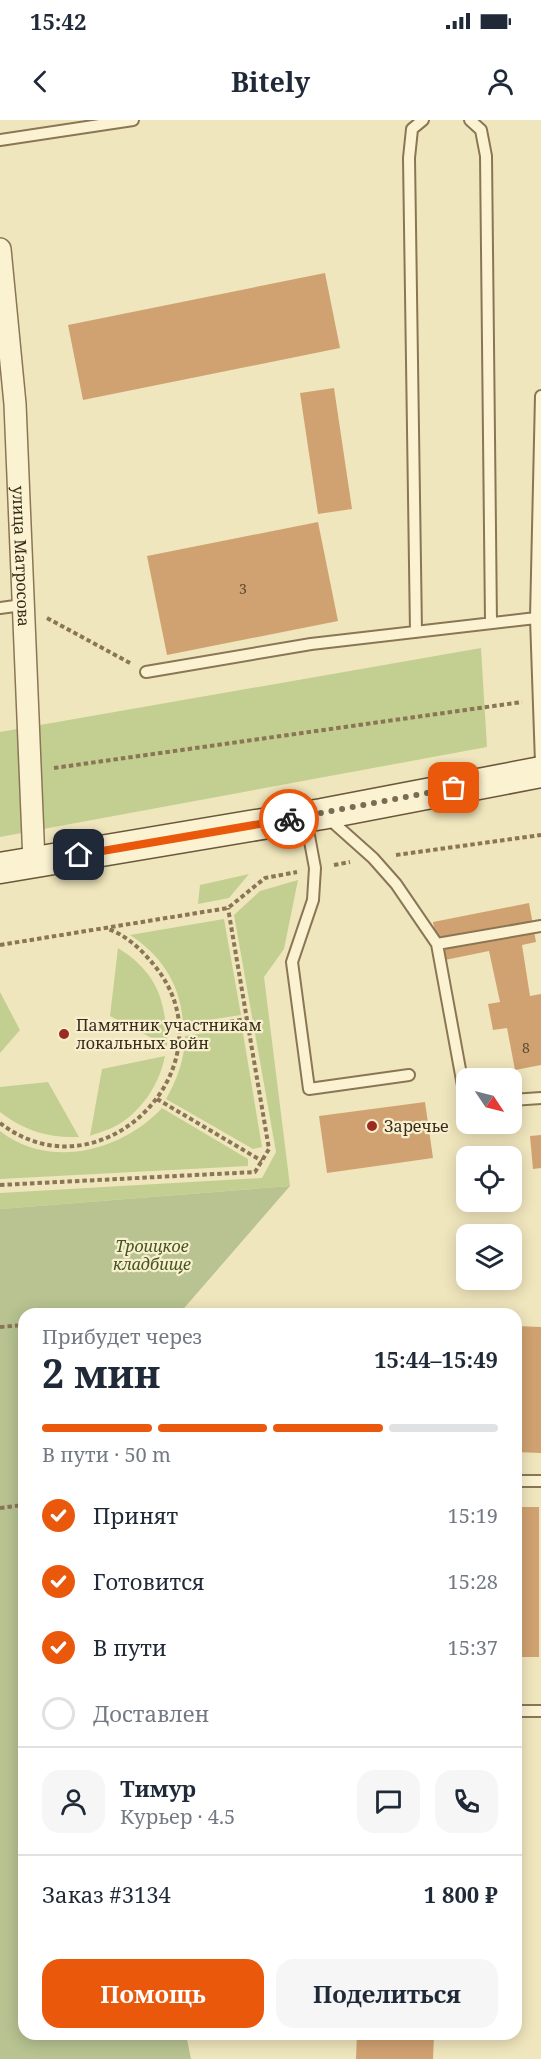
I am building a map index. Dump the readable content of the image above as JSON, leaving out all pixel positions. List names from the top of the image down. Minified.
{"streets":{"street":["улица Матросова"]},"parks":["Троицкое кладбище"],"places":["Памятник участникам локальных войн","Заречье"],"house_numbers":["3","8"],"north":"bottom right","page":{"status":"15:42","header":"Bitely","heading":["2 мин","Прибудет через","15:44–15:49"],"panel":["Тимур","Курьер · 4.5","Заказ #3134","1 800 ₽"],"bar":"В пути · 50 m","list":[["Принят","15:19"],["Готовится","15:28"],["В пути","15:37"],"Доставлен"],"buttons":["Помощь","Поделиться"]}}
